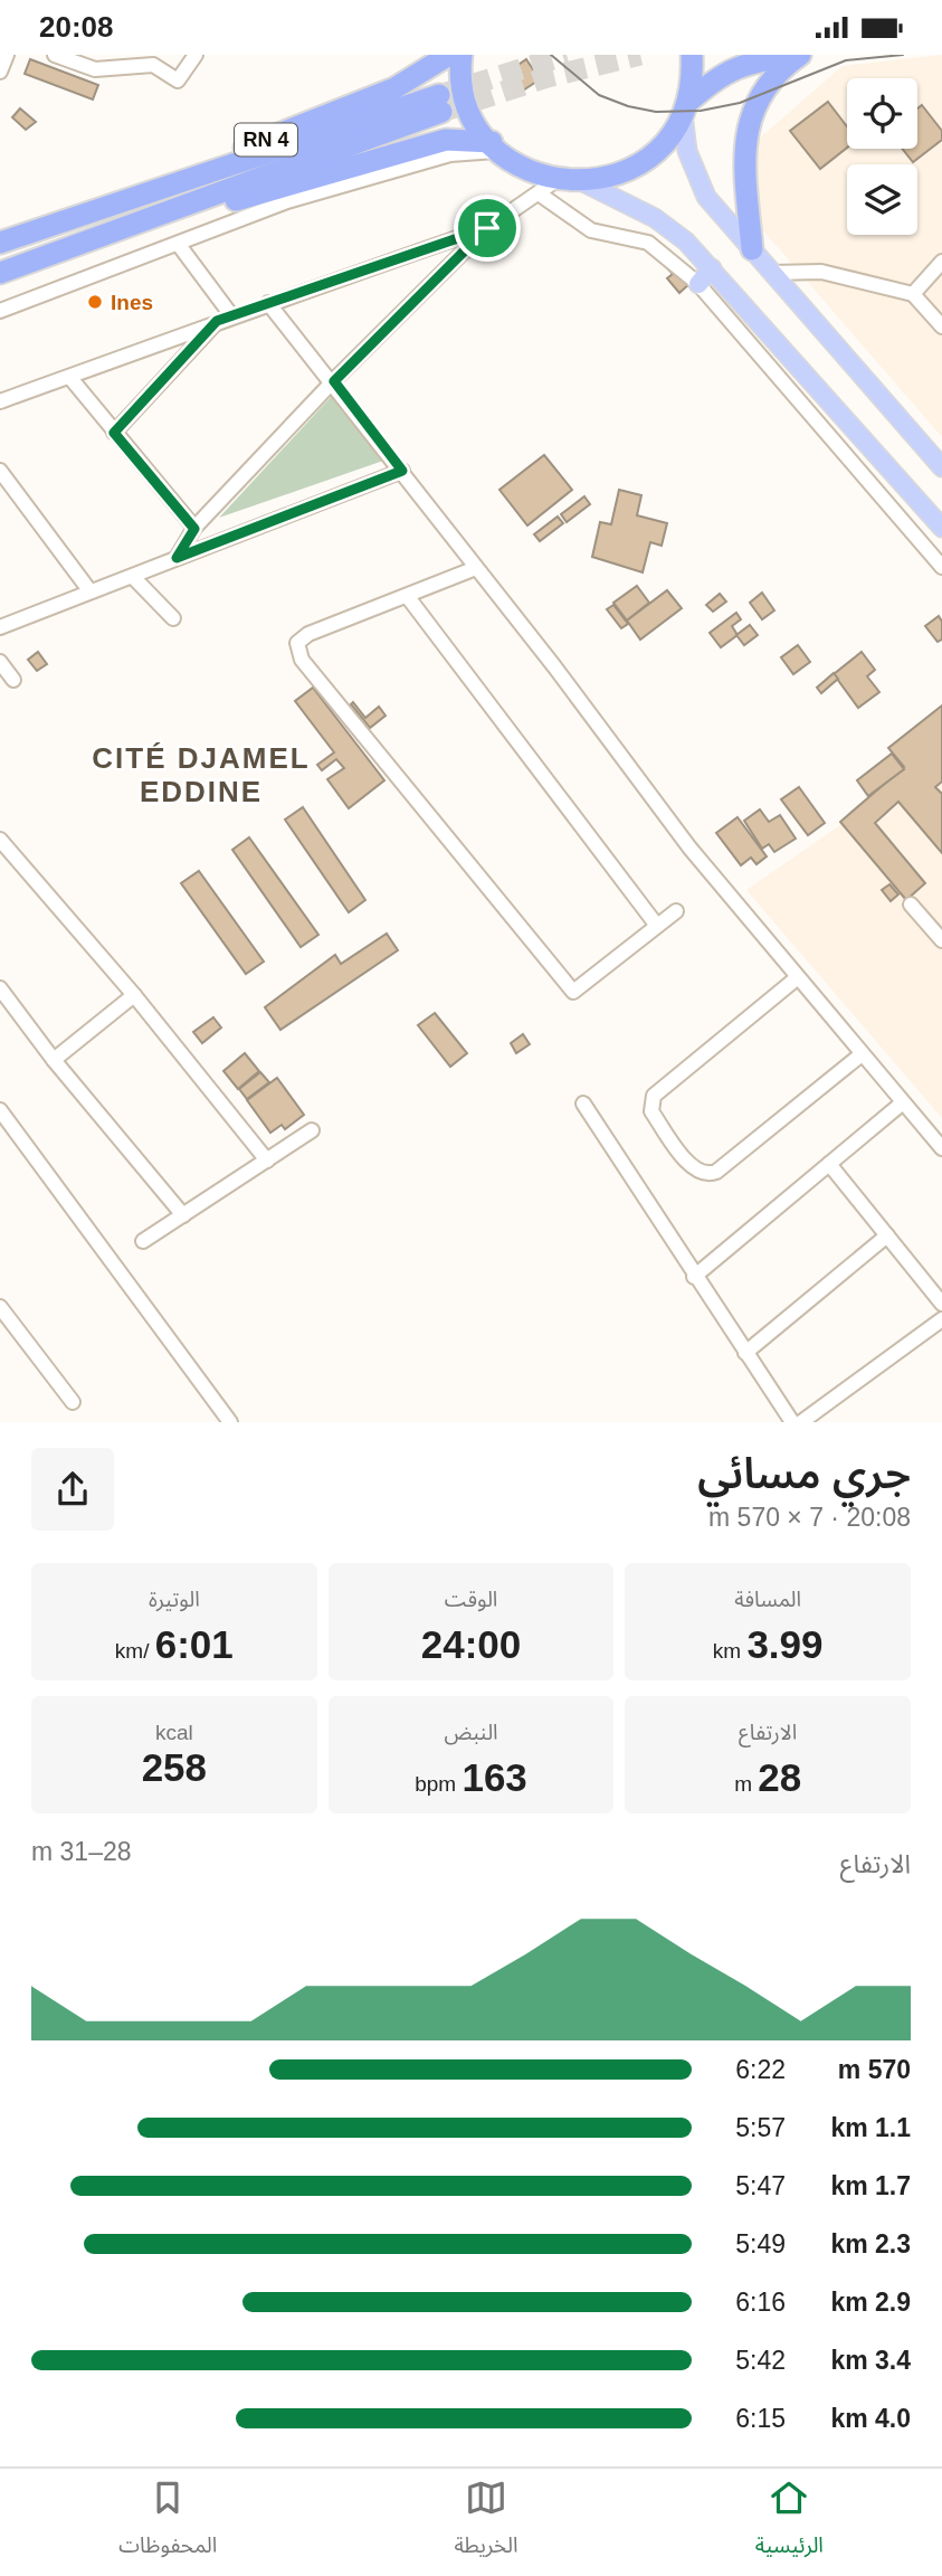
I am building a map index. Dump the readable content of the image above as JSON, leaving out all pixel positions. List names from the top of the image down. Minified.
{"streets":{"highway":["RN 4"]},"districts":["CITÉ DJAMEL EDDINE"],"places":["Ines"],"page":{"status":"20:08","heading":["جري مسائي","20:08 · 7 × 570 m"],"stats":[["المسافة","3.99 km"],["الوقت","24:00"],["الوتيرة","6:01 /km"],["الارتفاع","28 m"],["النبض","163 bpm"],["kcal","258"]],"chart":["الارتفاع","28–31 m"],"list":[{"name":"570 m","note":"6:22"},{"name":"1.1 km","note":"5:57"},{"name":"1.7 km","note":"5:47"},{"name":"2.3 km","note":"5:49"},{"name":"2.9 km","note":"6:16"},{"name":"3.4 km","note":"5:42"},{"name":"4.0 km","note":"6:15"}],"tabs":["الرئيسية","الخريطة","المحفوظات"]}}
